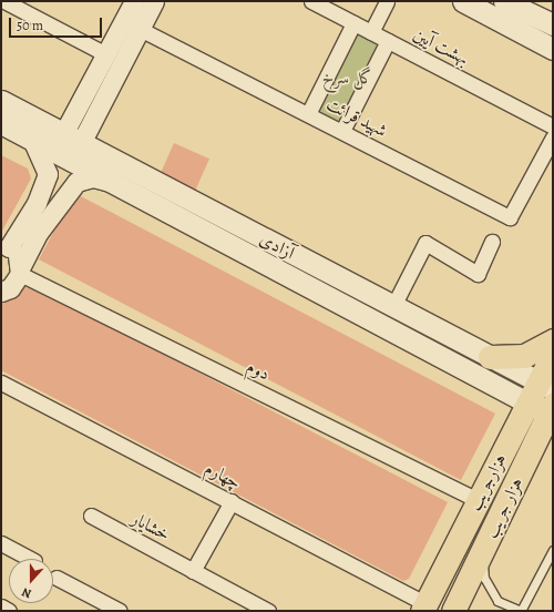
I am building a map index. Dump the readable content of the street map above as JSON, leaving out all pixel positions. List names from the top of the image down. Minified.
{"streets":{"main road":["آزادی","هزارجریب","هزار جریب"],"street":["بهشت آیین","شهید قرائت","دوم","چهارم","خشایار"]},"crossings":[["آزادی","هزارجریب"],["آزادی","هزار جریب"],["دوم","هزارجریب"],["چهارم","هزارجریب"]],"parks":["گل سرخ"],"scale_bar":"50 m","north":"bottom"}
